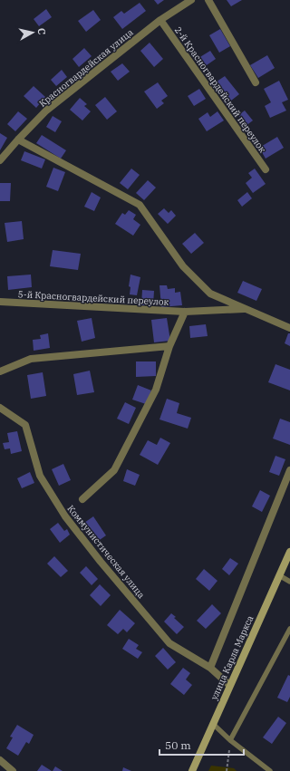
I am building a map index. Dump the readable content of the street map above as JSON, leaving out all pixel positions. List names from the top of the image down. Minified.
{"streets":{"main road":["улица Карла Маркса"],"street":["Красногвардейская улица","2-й Красногвардейский переулок","5-й Красногвардейский переулок","Коммунистическая улица"]},"crossings":[["Красногвардейская улица","2-й Красногвардейский переулок"],["Коммунистическая улица","улица Карла Маркса"]],"scale_bar":"50 m","north":"right"}
